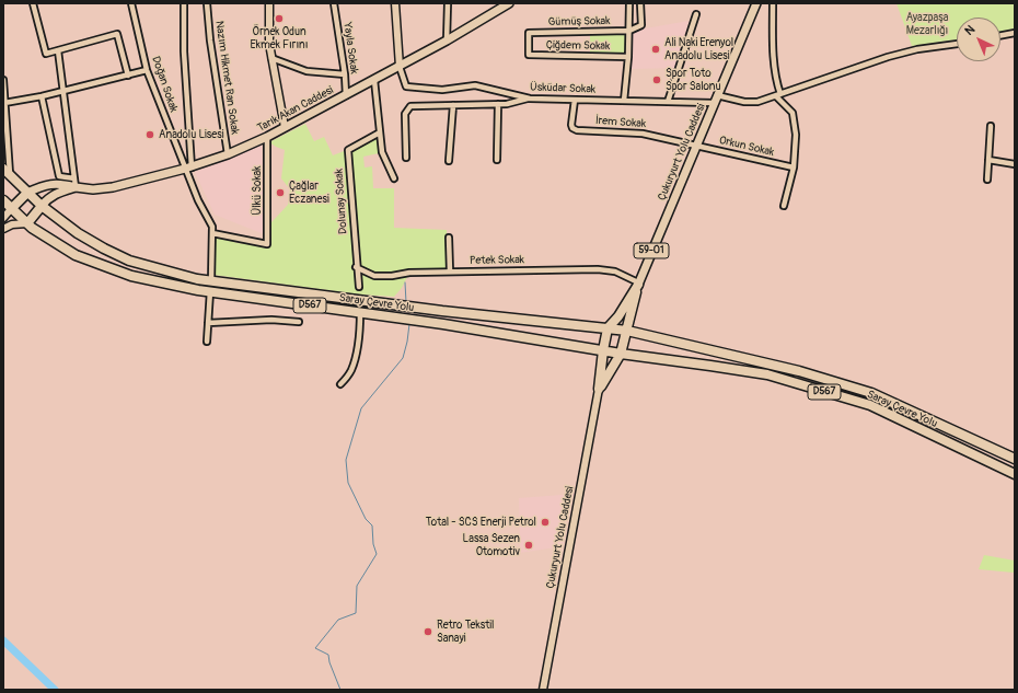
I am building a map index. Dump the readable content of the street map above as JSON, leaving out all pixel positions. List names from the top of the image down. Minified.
{"streets":{"highway":["59-01","Saray Çevre Yolu","D567"],"main road":["Tarık Akan Caddesi","Çukuryurt Yolu Caddesi"],"street":["Gümüş Sokak","Çiğdem Sokak","Yayla Sokak","Nazım Hikmet Ran Sokak","Doğan Sokak","Üsküdar Sokak","İrem Sokak","Orkun Sokak","Ülkü Sokak","Dolunay Sokak","Petek Sokak"]},"crossings":[["Gümüş Sokak","Çiğdem Sokak"],["Yayla Sokak","Tarık Akan Caddesi"],["Nazım Hikmet Ran Sokak","Tarık Akan Caddesi"],["Doğan Sokak","Tarık Akan Caddesi"],["Doğan Sokak","Ülkü Sokak"],["Üsküdar Sokak","Tarık Akan Caddesi"],["Üsküdar Sokak","İrem Sokak"],["Üsküdar Sokak","Çukuryurt Yolu Caddesi"],["Tarık Akan Caddesi","Ülkü Sokak"],["Tarık Akan Caddesi","D567"],["İrem Sokak","Orkun Sokak"],["İrem Sokak","Çukuryurt Yolu Caddesi"],["Orkun Sokak","Çukuryurt Yolu Caddesi"],["Çukuryurt Yolu Caddesi","59-01"],["Çukuryurt Yolu Caddesi","Petek Sokak"],["Dolunay Sokak","Petek Sokak"],["59-01","Petek Sokak"],["59-01","Saray Çevre Yolu"],["59-01","D567"],["Saray Çevre Yolu","D567"]],"parks":["Ayazpaşa Mezarlığı"],"places":["Örnek Odun Ekmek Fırını","Ali Naki Erenyol Anadolu Lisesi","Spor Toto Spor Salonu","Anadolu Lisesi","Çağlar Eczanesi","Total - SCS Enerji Petrol","Lassa Sezen Otomotiv","Retro Tekstil Sanayi"],"north":"top left"}
